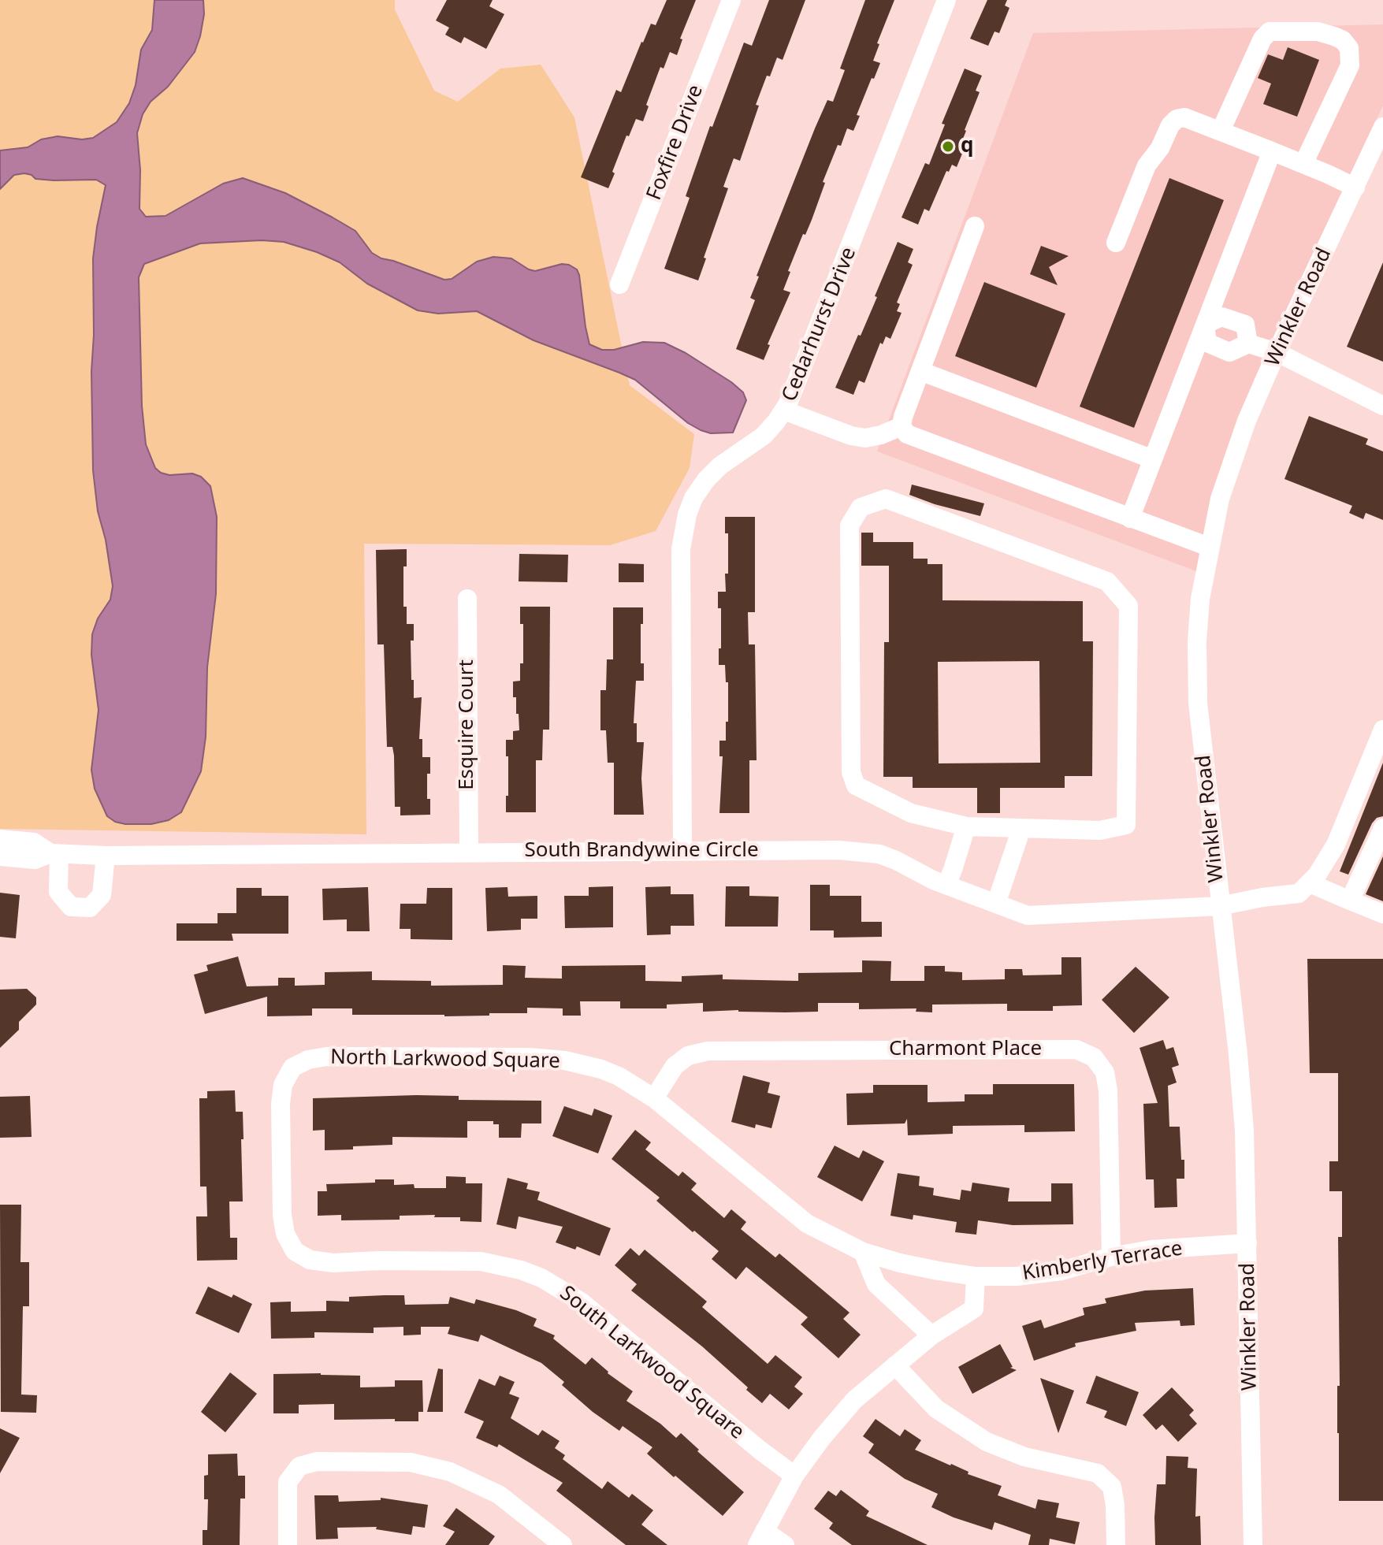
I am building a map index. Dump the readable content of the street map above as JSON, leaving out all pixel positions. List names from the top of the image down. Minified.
{"streets":{"street":["Foxfire Drive","Winkler Road","Cedarhurst Drive","Esquire Court","South Brandywine Circle","Charmont Place","North Larkwood Square","Kimberly Terrace","South Larkwood Square"]},"crossings":[["Winkler Road","South Brandywine Circle"],["Winkler Road","Kimberly Terrace"],["Cedarhurst Drive","South Brandywine Circle"],["Esquire Court","South Brandywine Circle"],["Charmont Place","North Larkwood Square"],["Charmont Place","Kimberly Terrace"],["North Larkwood Square","Kimberly Terrace"],["North Larkwood Square","South Larkwood Square"]],"places":["q"]}
